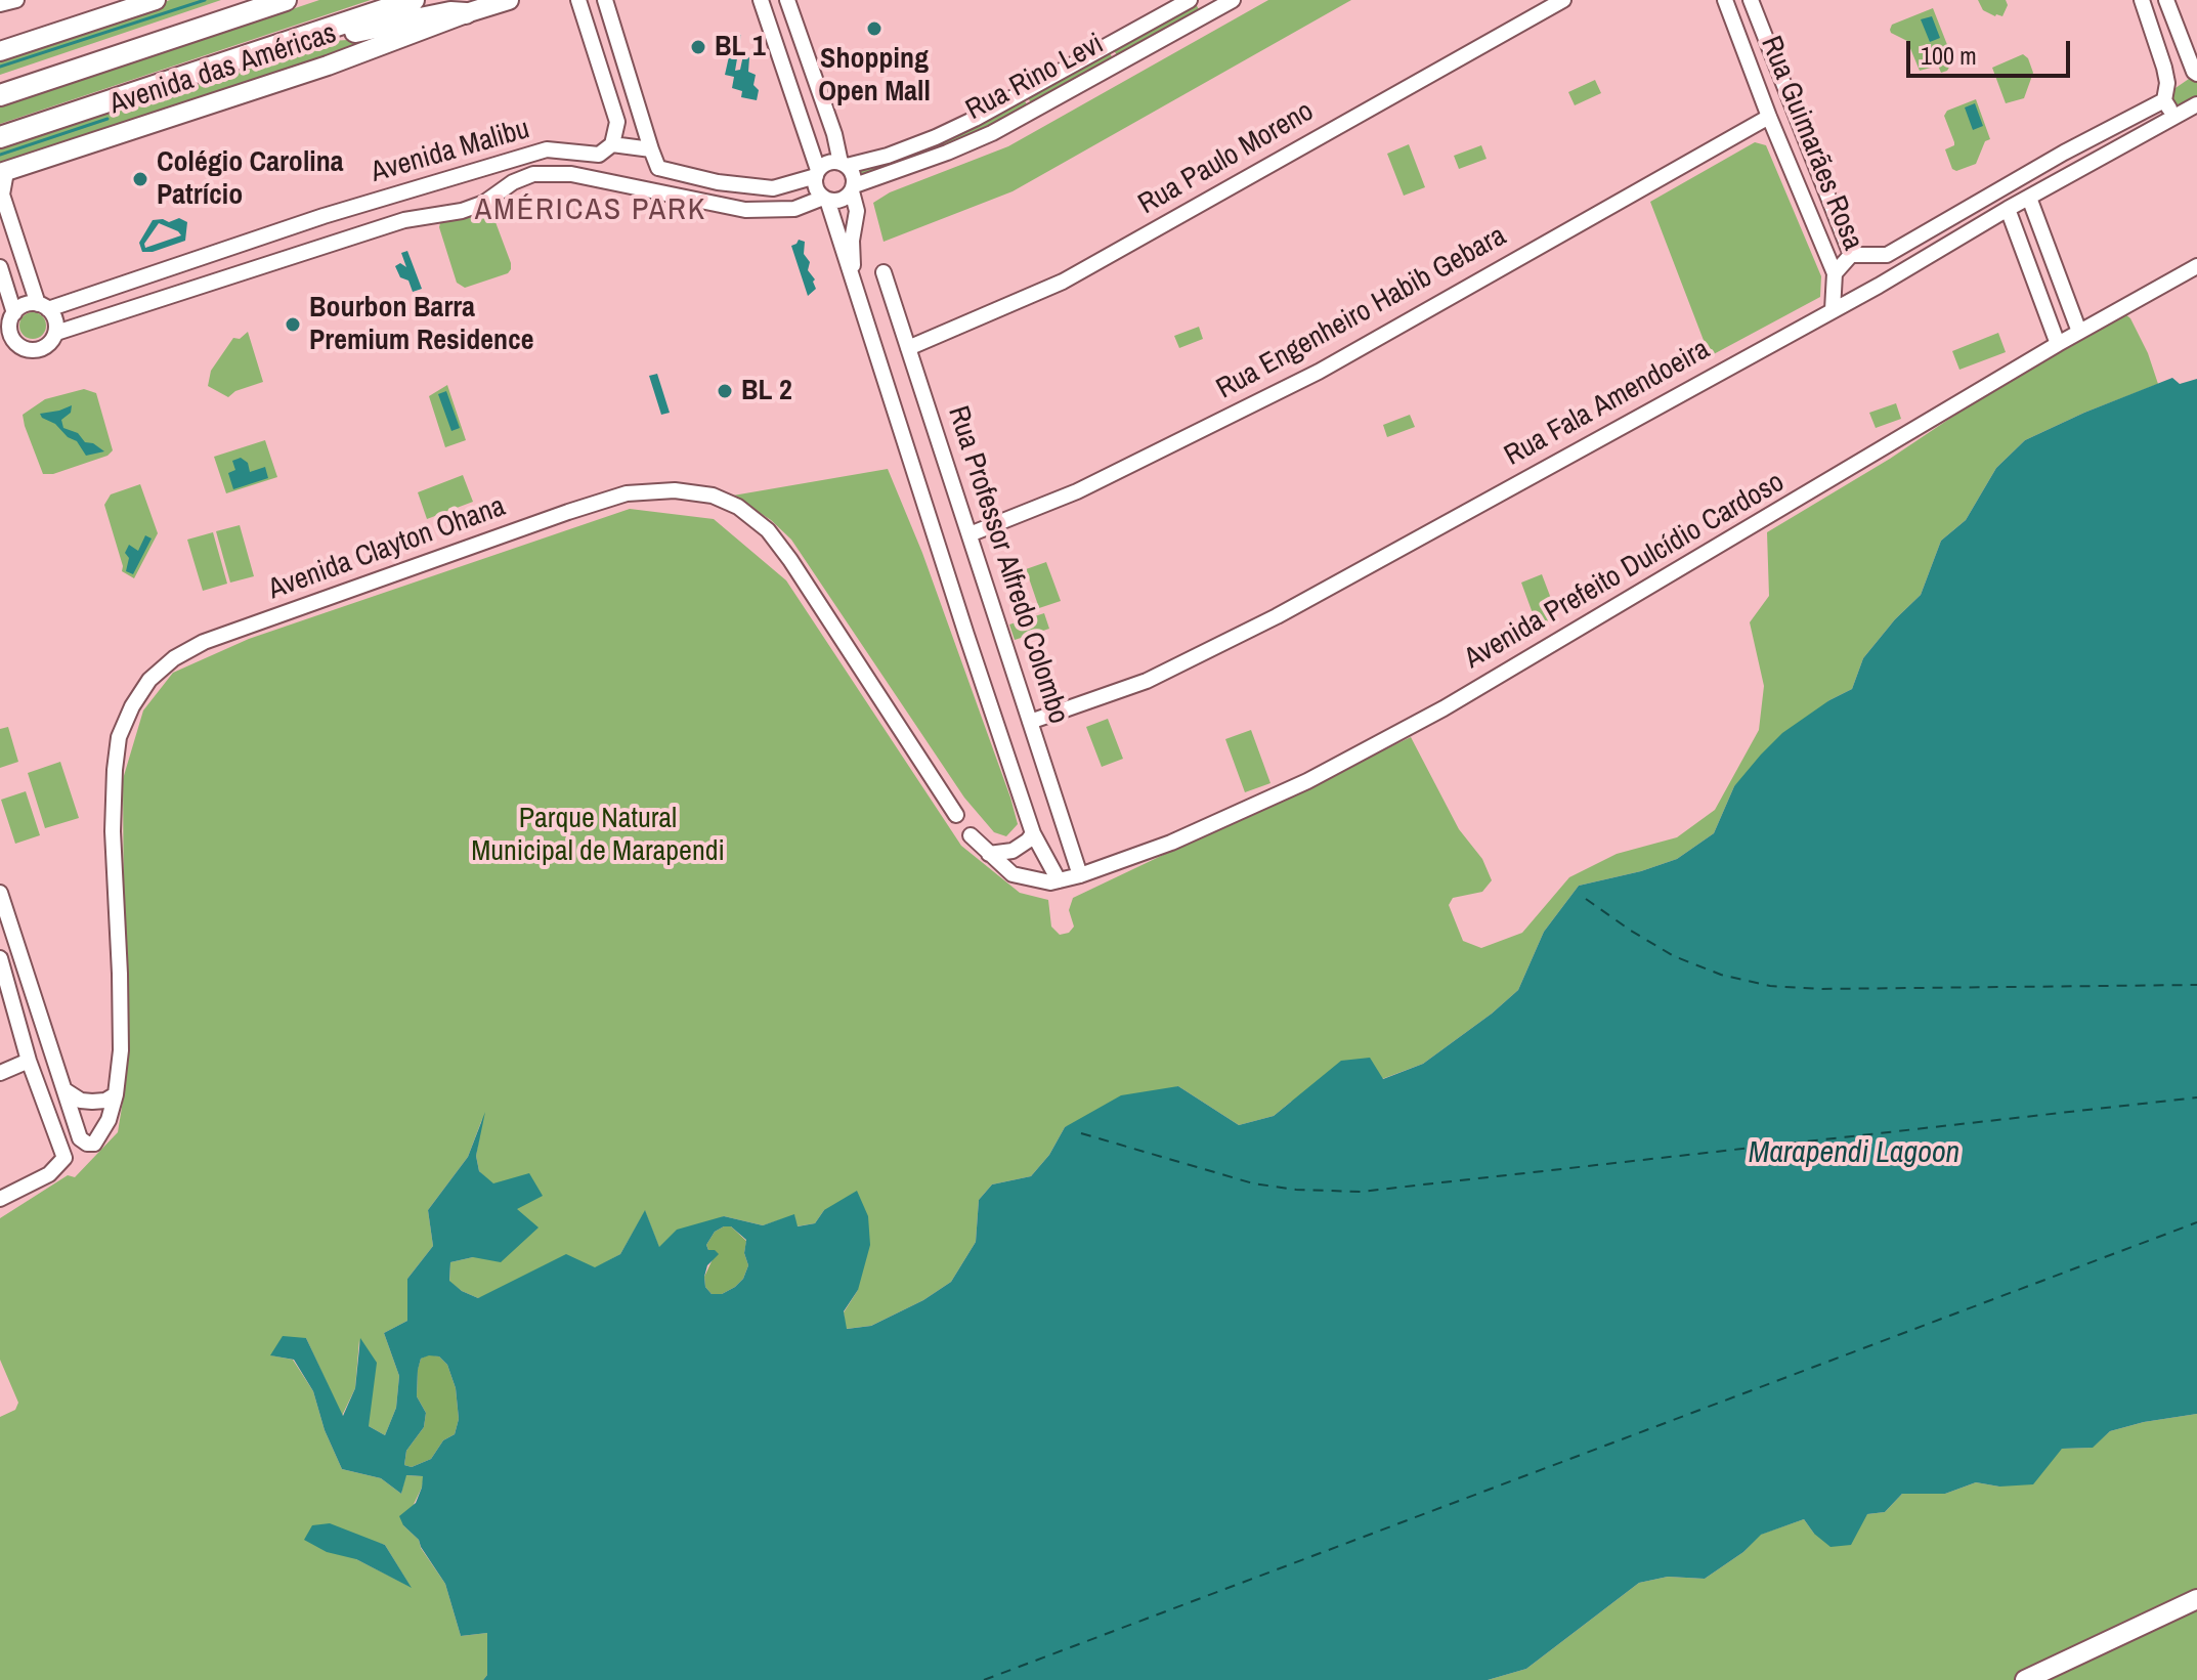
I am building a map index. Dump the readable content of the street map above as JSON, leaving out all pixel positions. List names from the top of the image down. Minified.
{"streets":{"highway":["Avenida das Américas"],"street":["Rua Rino Levi","Rua Guimarães Rosa","Avenida Malibu","Rua Paulo Moreno","Rua Engenheiro Habib Gebara","Rua Fala Amendoeira","Avenida Clayton Ohana","Rua Professor Alfredo Colombo","Avenida Prefeito Dulcídio Cardoso"]},"crossings":[["Rua Rino Levi","Avenida Malibu"],["Rua Rino Levi","Rua Professor Alfredo Colombo"],["Rua Guimarães Rosa","Rua Engenheiro Habib Gebara"],["Rua Guimarães Rosa","Rua Fala Amendoeira"],["Avenida Malibu","Rua Professor Alfredo Colombo"],["Rua Paulo Moreno","Rua Professor Alfredo Colombo"],["Rua Engenheiro Habib Gebara","Rua Professor Alfredo Colombo"],["Rua Fala Amendoeira","Rua Professor Alfredo Colombo"],["Rua Professor Alfredo Colombo","Avenida Prefeito Dulcídio Cardoso"]],"districts":["AMÉRICAS PARK"],"water":["Marapendi Lagoon"],"parks":["Parque Natural Municipal de Marapendi"],"places":["Shopping Open Mall","BL 1","Colégio Carolina Patrício","Bourbon Barra Premium Residence","BL 2"],"scale_bar":"100 m"}
